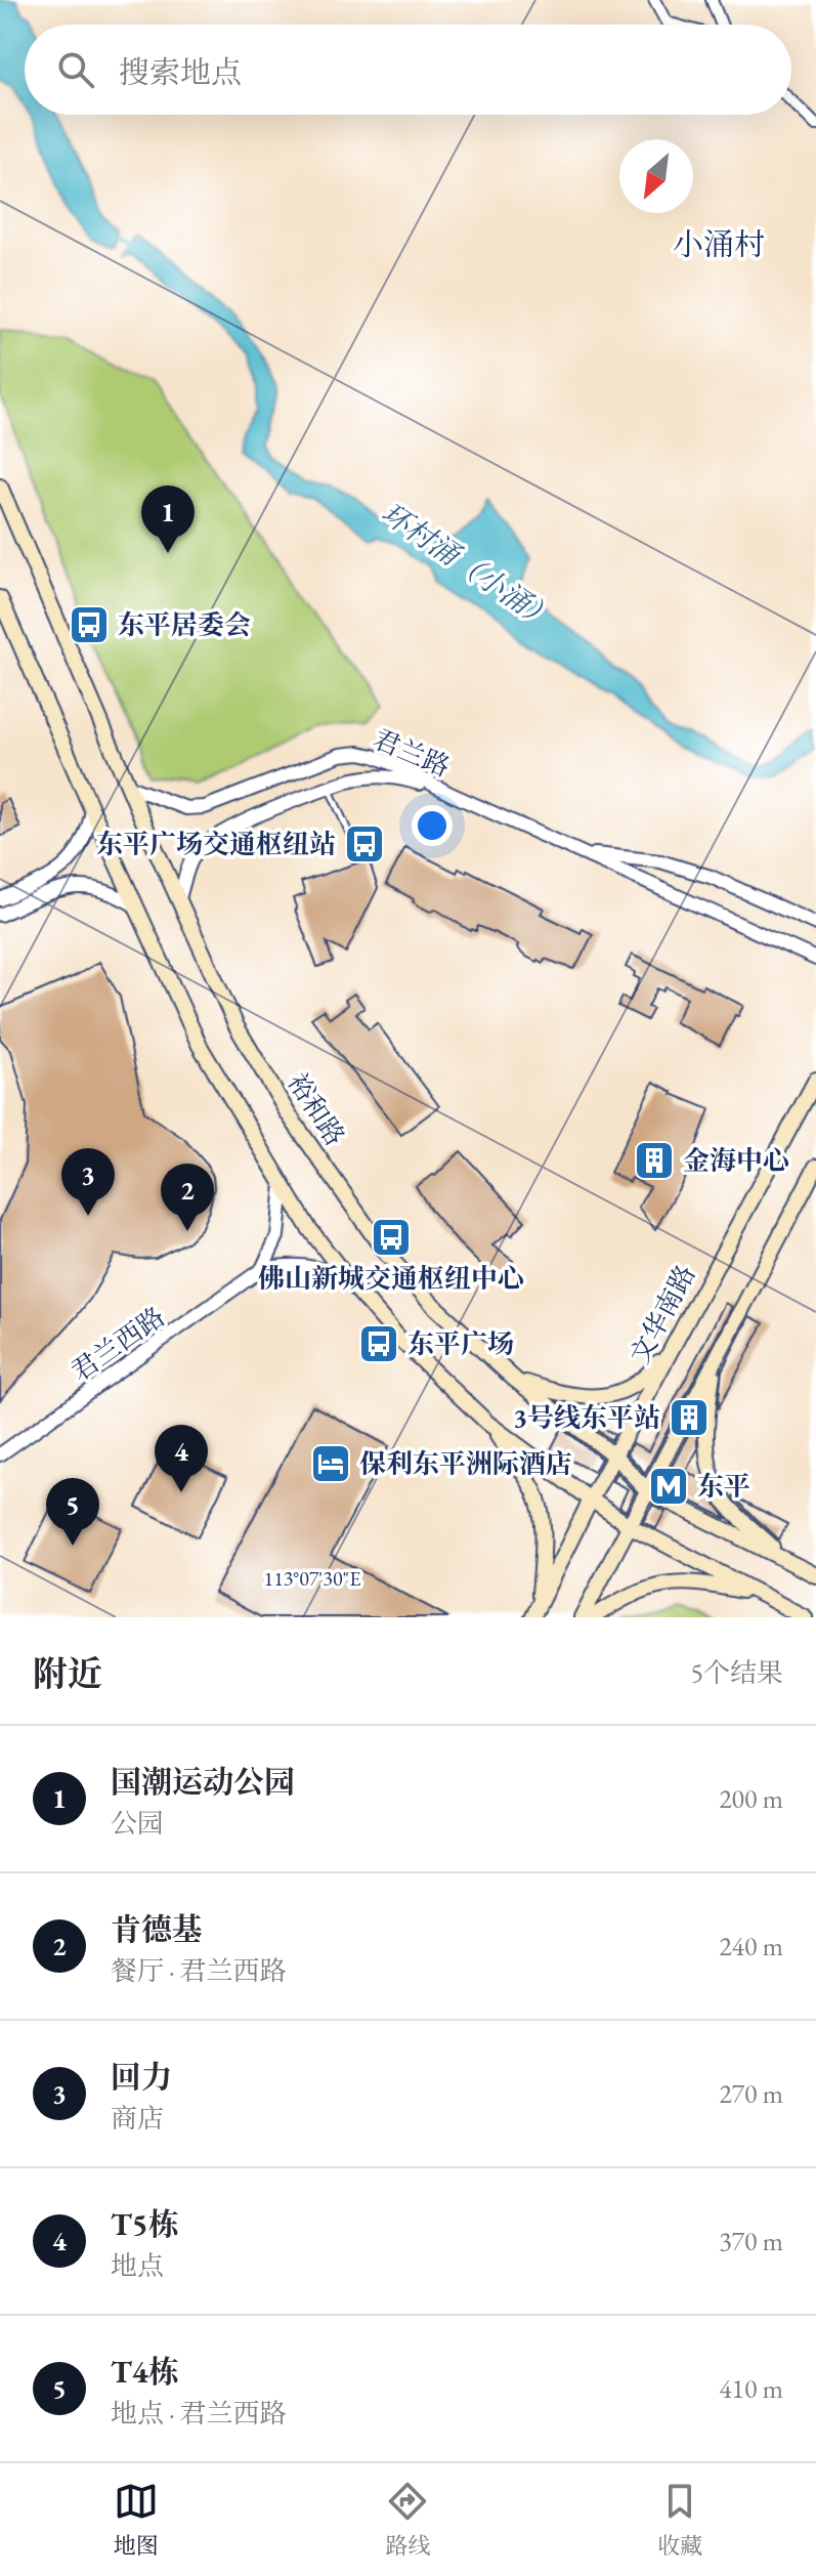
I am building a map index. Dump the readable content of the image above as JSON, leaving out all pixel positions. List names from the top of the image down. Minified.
{"streets":{"main road":["裕和路","文华南路"],"street":["君兰路","君兰西路"]},"crossings":[["君兰路","裕和路"],["裕和路","文华南路"]],"districts":["小涌村"],"water":["环村涌（小涌）"],"places":{"bus stop":["东平居委会","东平广场交通枢纽站","佛山新城交通枢纽中心","东平广场"],"building":["金海中心","3号线东平站"],"hotel":["保利东平洲际酒店"],"metro station":["东平"]},"north":"bottom left","page":{"search":"搜索地点","pins":["1","3","2","4","5"],"heading":["附近","5个结果"],"list":[{"mark":"1","name":"国潮运动公园","note":"公园","value":"200 m"},{"mark":"2","name":"肯德基","note":"餐厅 · 君兰西路","value":"240 m"},{"mark":"3","name":"回力","note":"商店","value":"270 m"},{"mark":"4","name":"T5栋","note":"地点","value":"370 m"},{"mark":"5","name":"T4栋","note":"地点 · 君兰西路","value":"410 m"}],"nav":["地图","路线","收藏"]},"coordinates":["113°07'30\"E"]}
